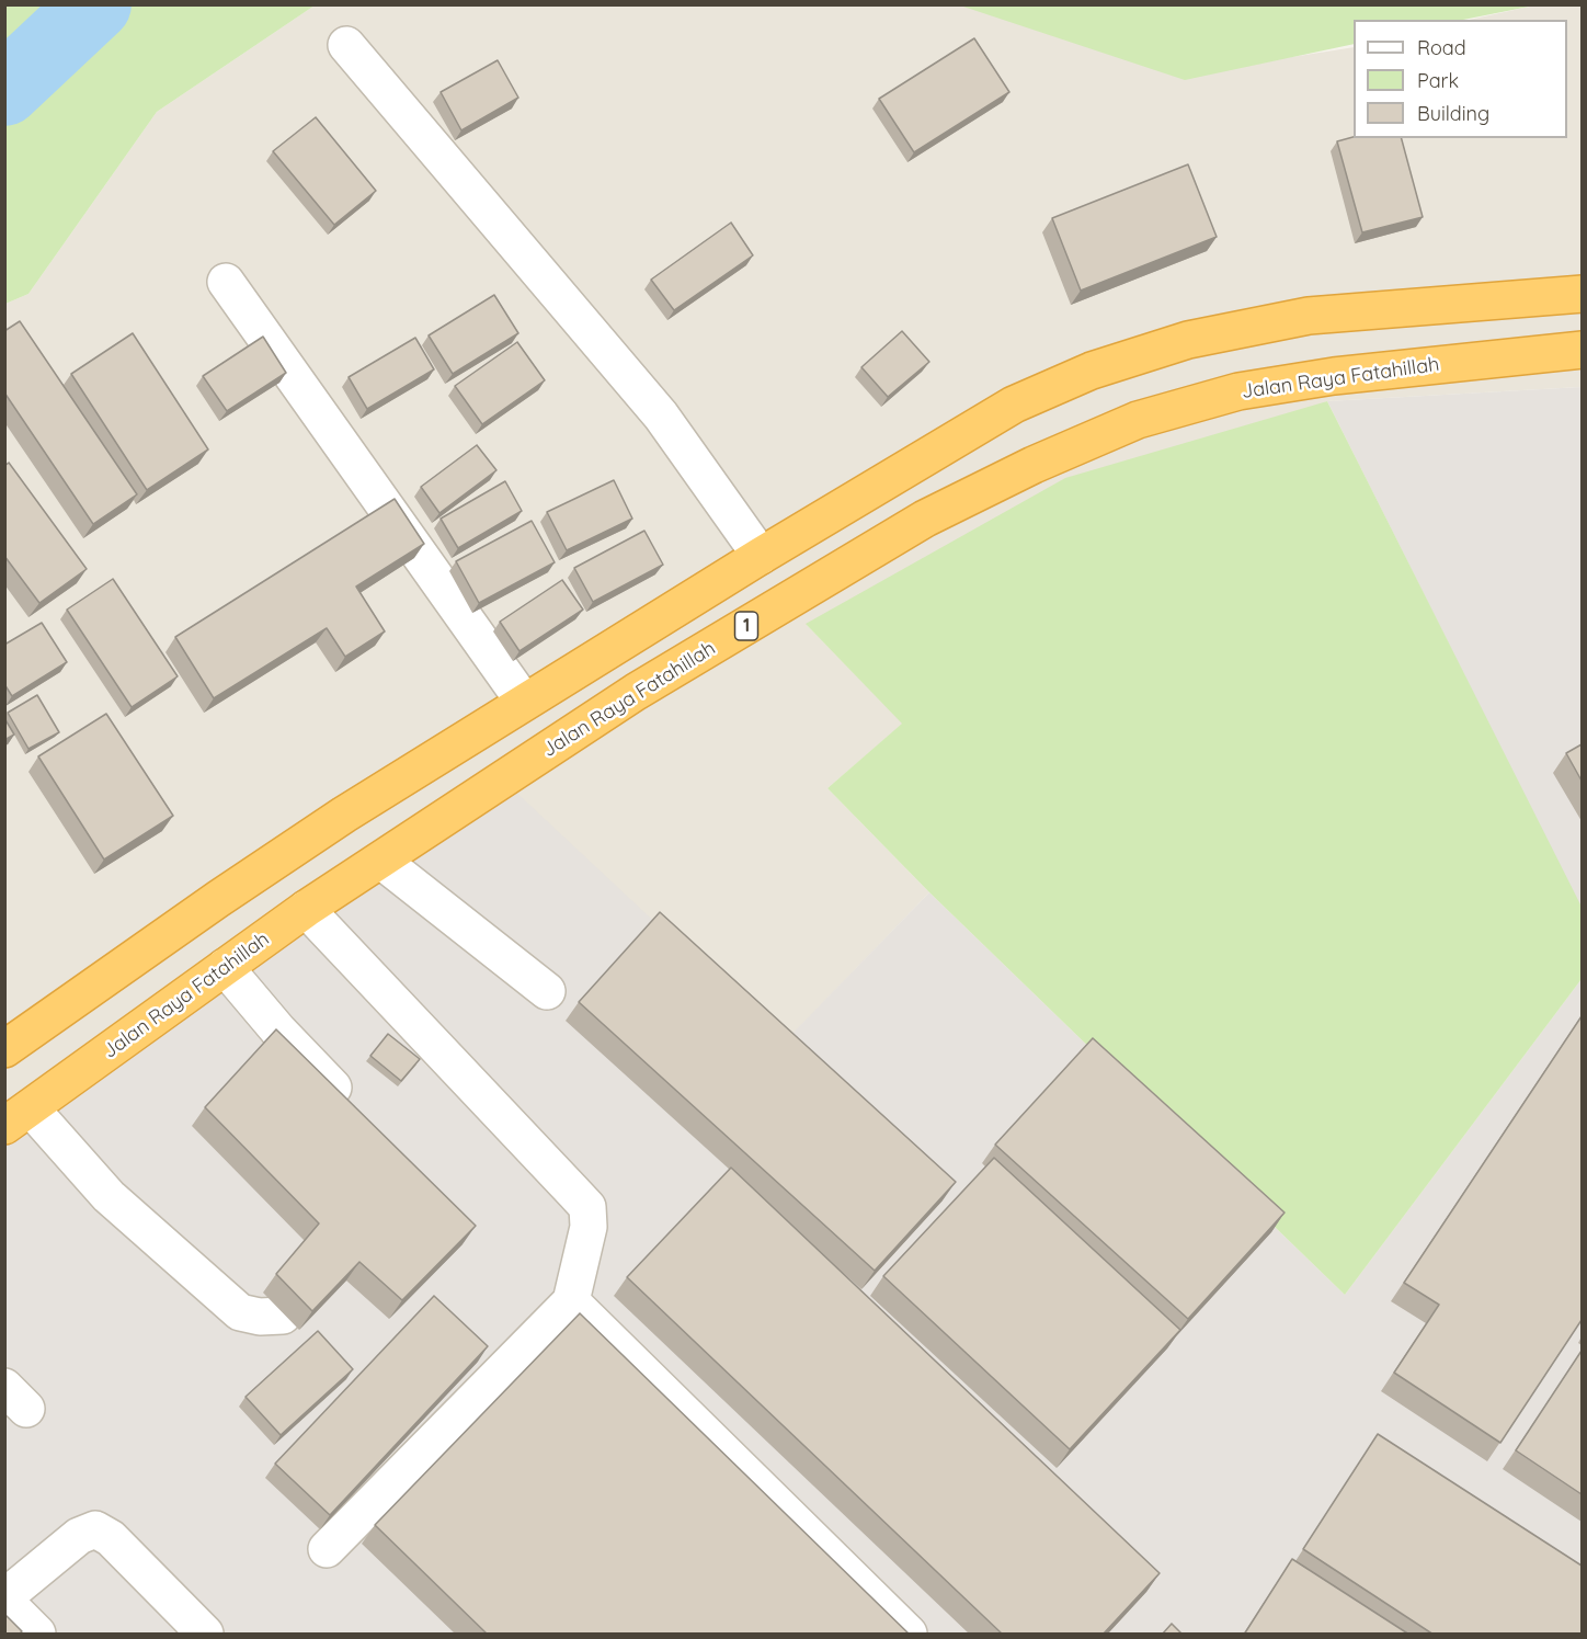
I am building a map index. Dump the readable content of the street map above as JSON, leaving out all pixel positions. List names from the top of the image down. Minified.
{"streets":{"highway":["Jalan Raya Fatahillah","1"]},"legend":["Road","Park","Building"]}
